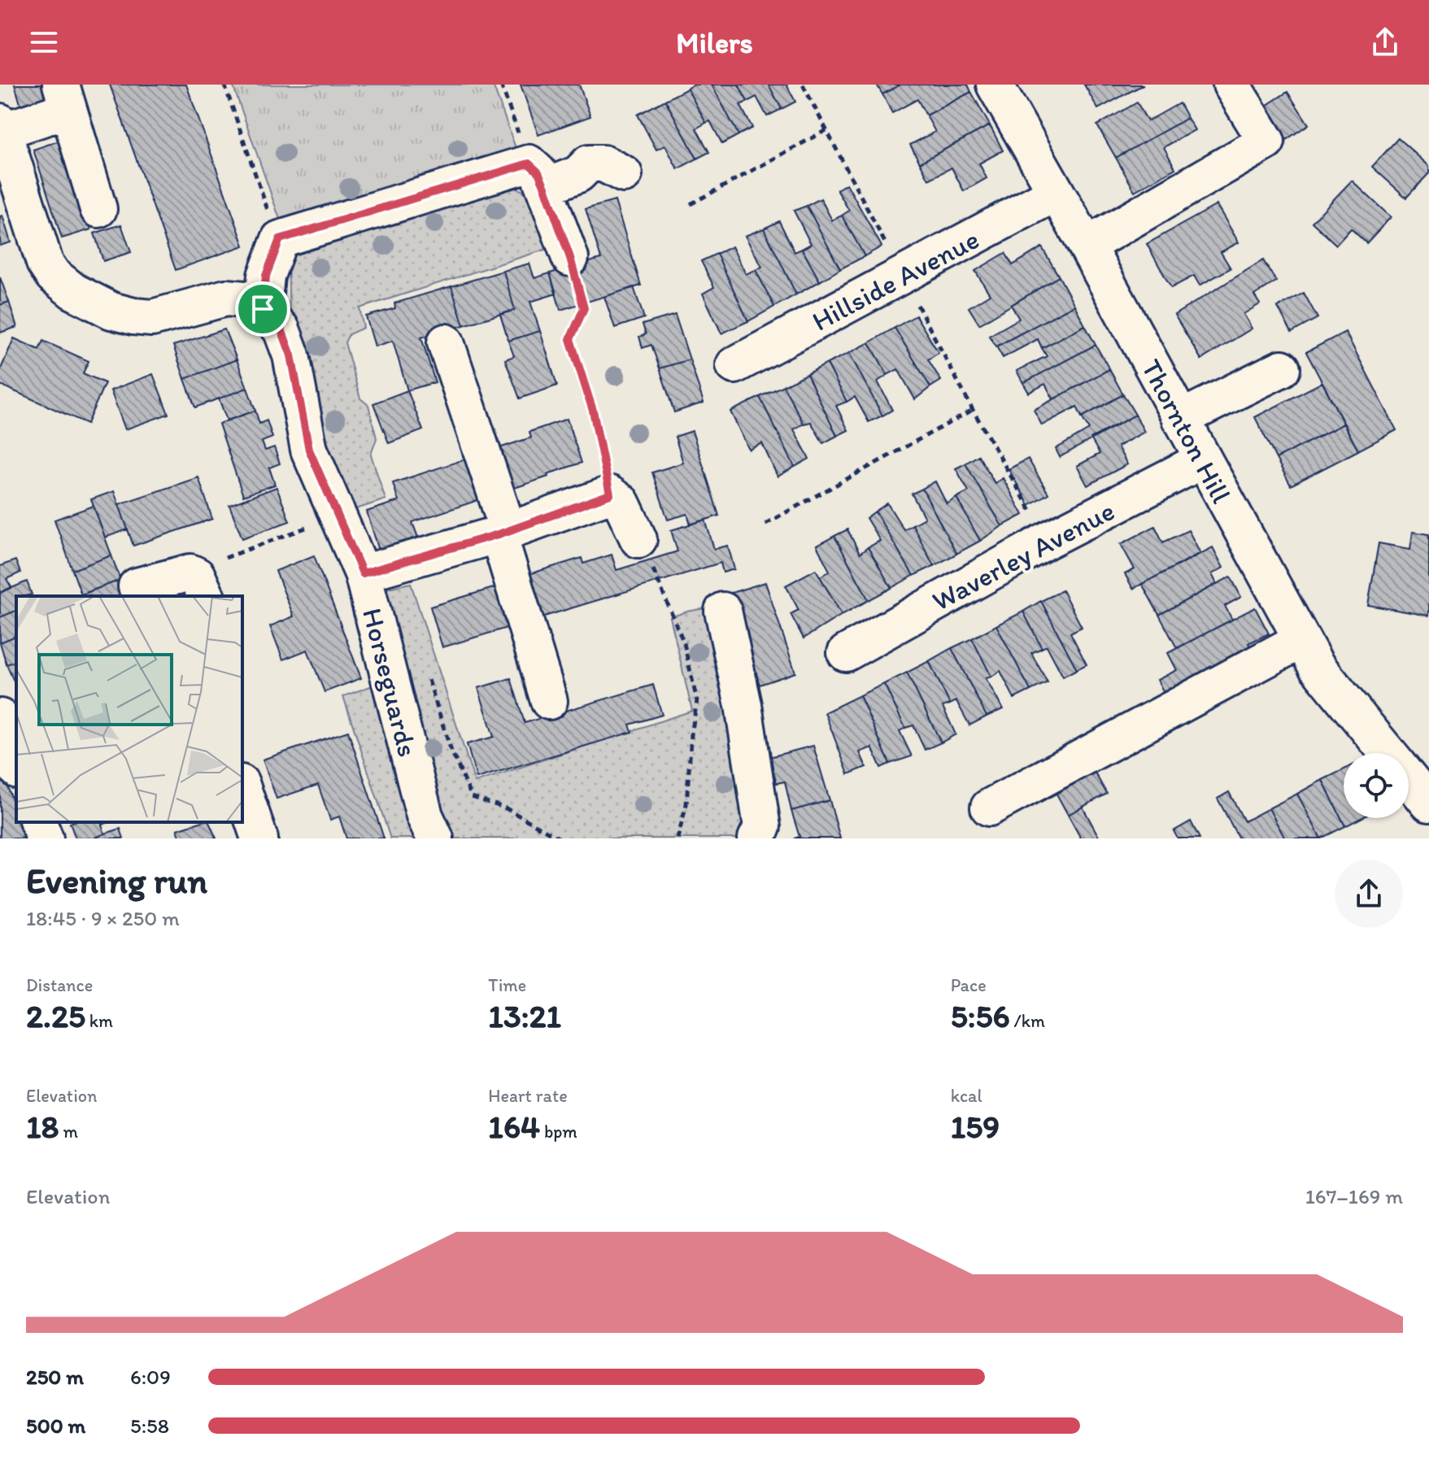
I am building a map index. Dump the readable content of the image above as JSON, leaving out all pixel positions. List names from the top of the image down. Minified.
{"streets":{"street":["Hillside Avenue","Thornton Hill","Waverley Avenue","Horseguards"]},"crossings":[["Hillside Avenue","Thornton Hill"],["Thornton Hill","Waverley Avenue"]],"page":{"header":"Milers","heading":["Evening run","18:45 · 9 × 250 m"],"stats":[["Distance","2.25 km"],["Time","13:21"],["Pace","5:56 /km"],["Elevation","18 m"],["Heart rate","164 bpm"],["kcal","159"]],"chart":["Elevation","167–169 m"],"list":[{"name":"250 m","note":"6:09"},{"name":"500 m","note":"5:58"}]}}
